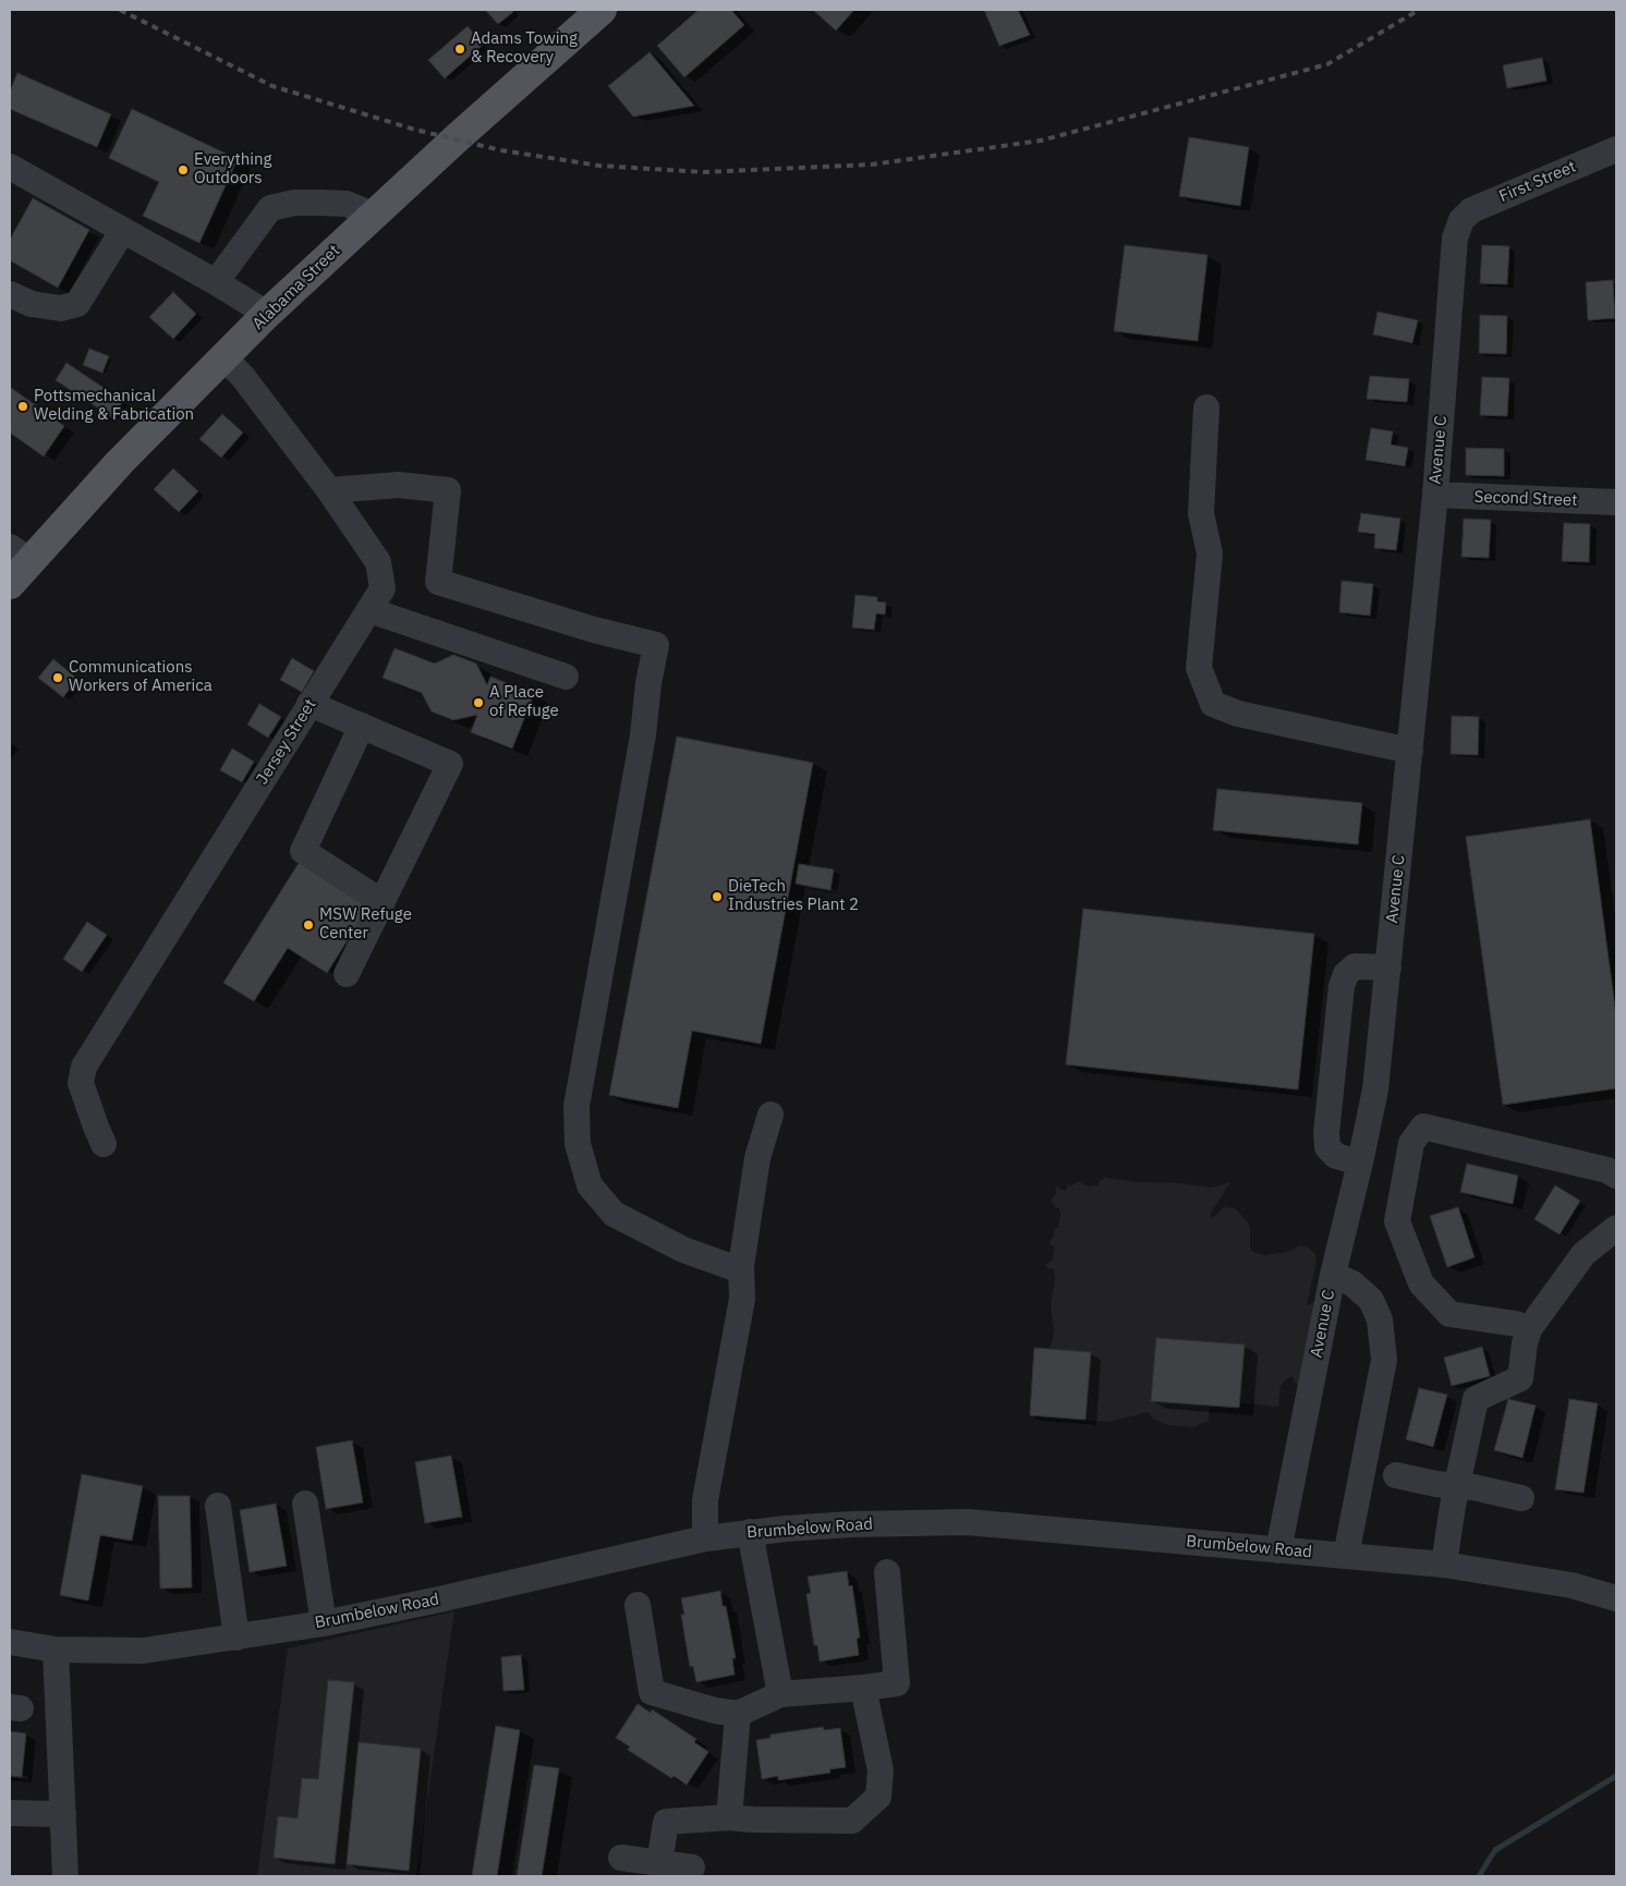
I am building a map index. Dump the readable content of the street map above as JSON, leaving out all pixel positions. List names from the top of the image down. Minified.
{"streets":{"main road":["Alabama Street"],"street":["First Street","Avenue C","Second Street","Jersey Street","Brumbelow Road"]},"crossings":[["First Street","Avenue C"],["Alabama Street","Jersey Street"],["Avenue C","Second Street"],["Avenue C","Brumbelow Road"]],"places":["Adams Towing & Recovery","Everything Outdoors","Pottsmechanical Welding & Fabrication","Communications Workers of America","A Place of Refuge","DieTech Industries Plant 2","MSW Refuge Center"]}
